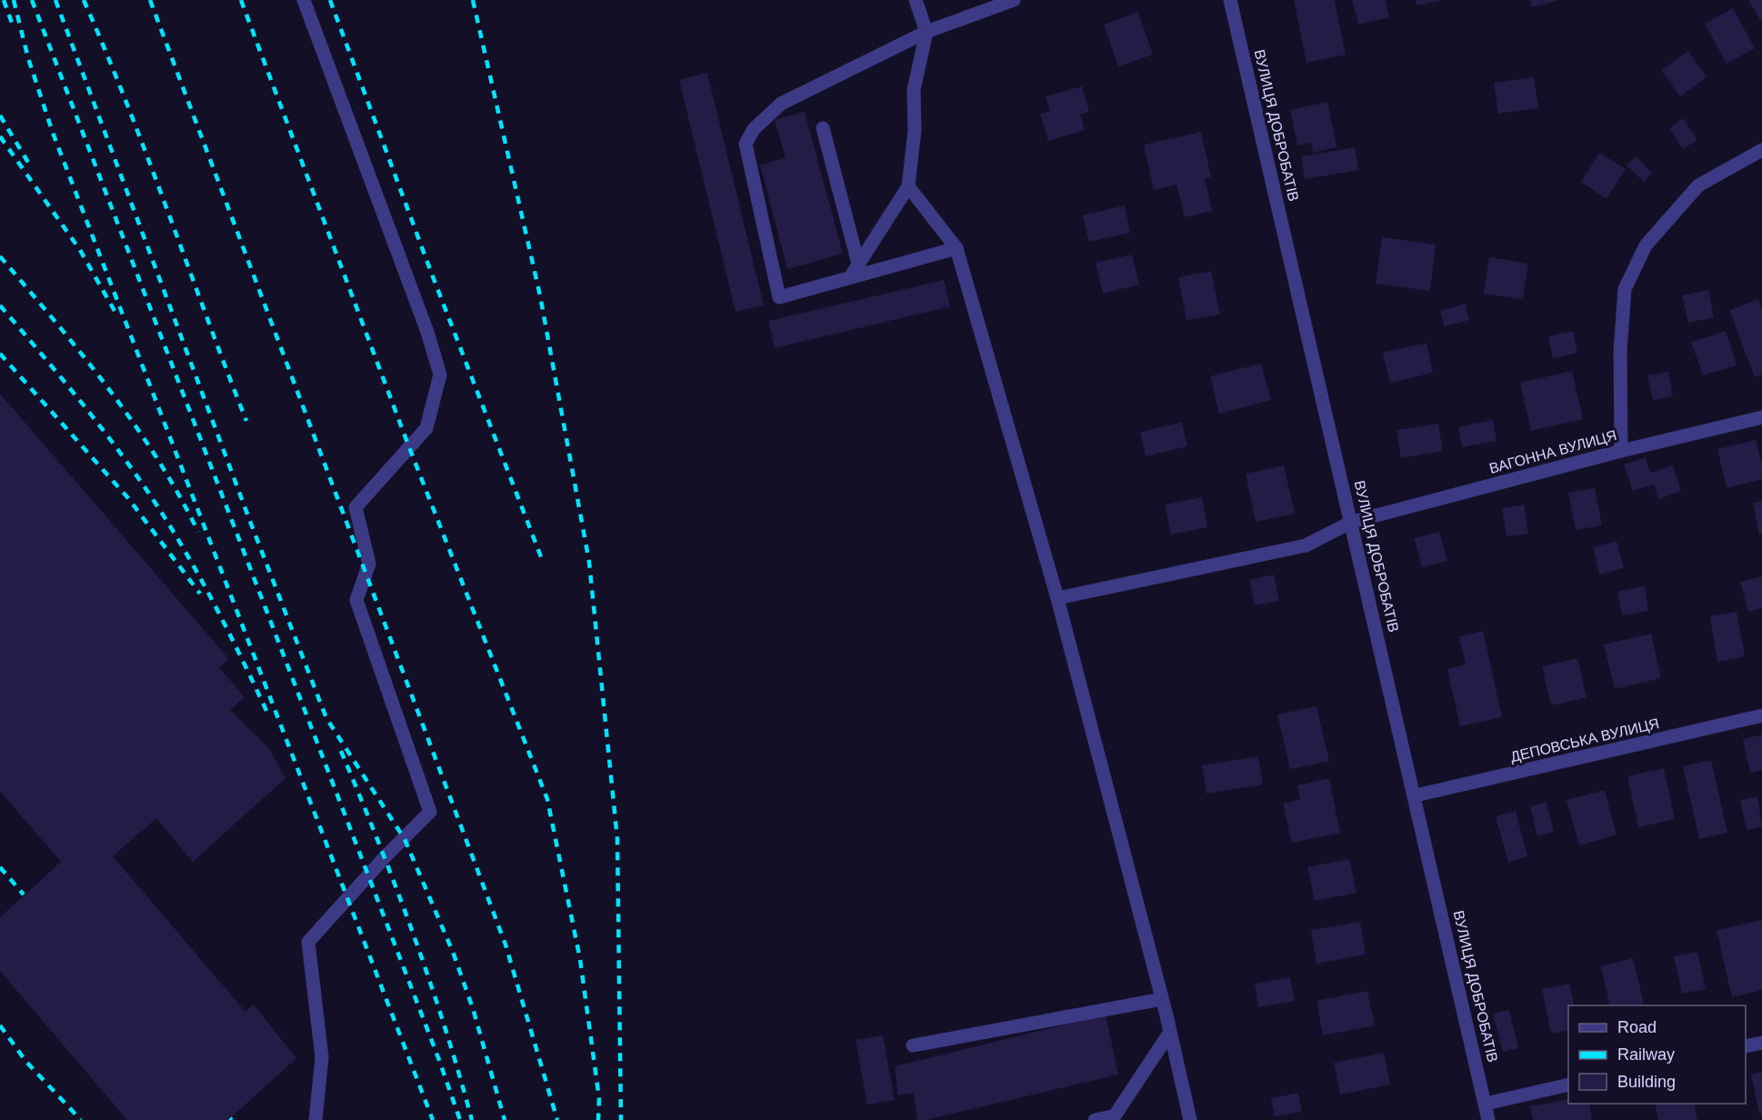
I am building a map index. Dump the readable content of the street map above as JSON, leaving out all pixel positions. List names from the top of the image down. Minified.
{"streets":{"street":["ВУЛИЦЯ ДОБРОБАТІВ","ВАГОННА ВУЛИЦЯ","ДЕПОВСЬКА ВУЛИЦЯ"]},"crossings":[["ВУЛИЦЯ ДОБРОБАТІВ","ВАГОННА ВУЛИЦЯ"],["ВУЛИЦЯ ДОБРОБАТІВ","ДЕПОВСЬКА ВУЛИЦЯ"]],"legend":["Road","Railway","Building"]}
